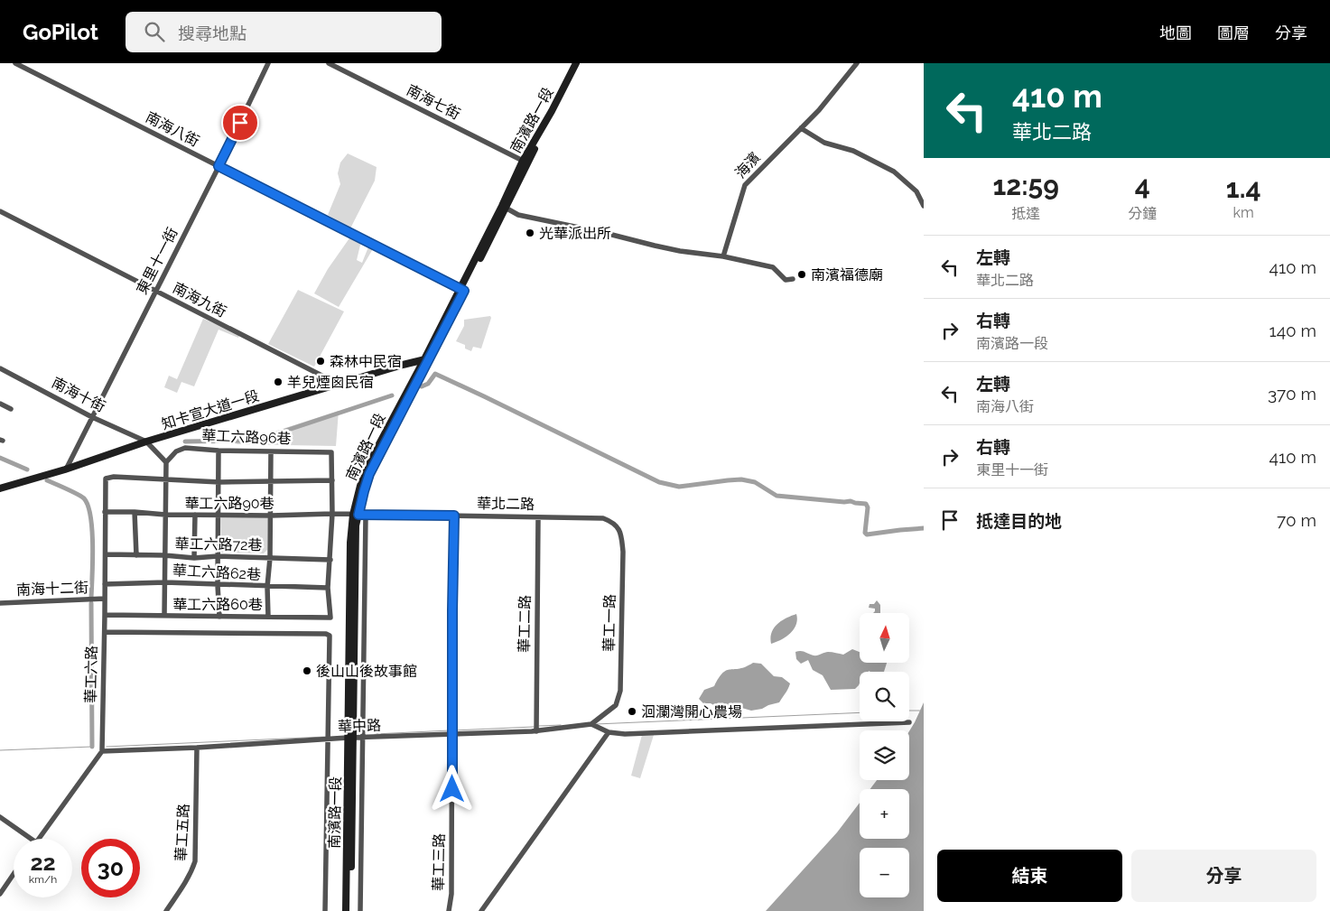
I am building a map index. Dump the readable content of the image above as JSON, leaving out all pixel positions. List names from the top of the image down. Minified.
{"streets":{"main road":["南濱路一段","知卡宣大道一段"],"street":["南海七街","南海八街","海濱","東里十一街","南海九街","南海十街","華工六路96巷","華工六路90巷","華北二路","華工六路72巷","華工六路62巷","南海十二街","華工六路60巷","華工一路","華工二路","華工六路","華中路","華工五路","華工三路"]},"crossings":[["南海七街","南濱路一段"],["南濱路一段","南海八街"],["南濱路一段","知卡宣大道一段"],["南濱路一段","華工六路90巷"],["南濱路一段","華北二路"],["南濱路一段","華中路"],["南海八街","東里十一街"],["東里十一街","南海九街"],["東里十一街","南海十街"],["東里十一街","知卡宣大道一段"],["南海九街","知卡宣大道一段"],["南海十街","知卡宣大道一段"],["南海十街","華工六路96巷"],["華工六路96巷","華工六路90巷"],["華工六路90巷","華北二路"],["華工六路90巷","華工六路"],["華北二路","華工一路"],["華北二路","華工二路"],["華北二路","華工三路"],["華工六路72巷","華工六路"],["華工六路62巷","華工六路60巷"],["華工六路62巷","華工六路"],["南海十二街","華工六路"],["華工六路60巷","華工六路"],["華工一路","華中路"],["華工二路","華中路"],["華工六路","華中路"],["華中路","華工五路"],["華中路","華工三路"]],"places":["光華派出所","南濱福德廟","森林中民宿","羊兒煙囪民宿","後山山後故事館","洄瀾灣開心農場"],"north":"top","page":{"header":"GoPilot","search":"搜尋地點","nav":["地圖","圖層","分享"],"turn":["410 m","華北二路"],"eta":["12:59","抵達","4","分鐘","1.4","km"],"list":[{"name":"左轉","note":"華北二路","value":"410 m"},{"name":"右轉","note":"南濱路一段","value":"140 m"},{"name":"左轉","note":"南海八街","value":"370 m"},{"name":"右轉","note":"東里十一街","value":"410 m"},{"name":"抵達目的地","value":"70 m"}],"map_buttons":["+","−"],"speed":"22 km/h","limit":"30","buttons":["結束","分享"]}}
